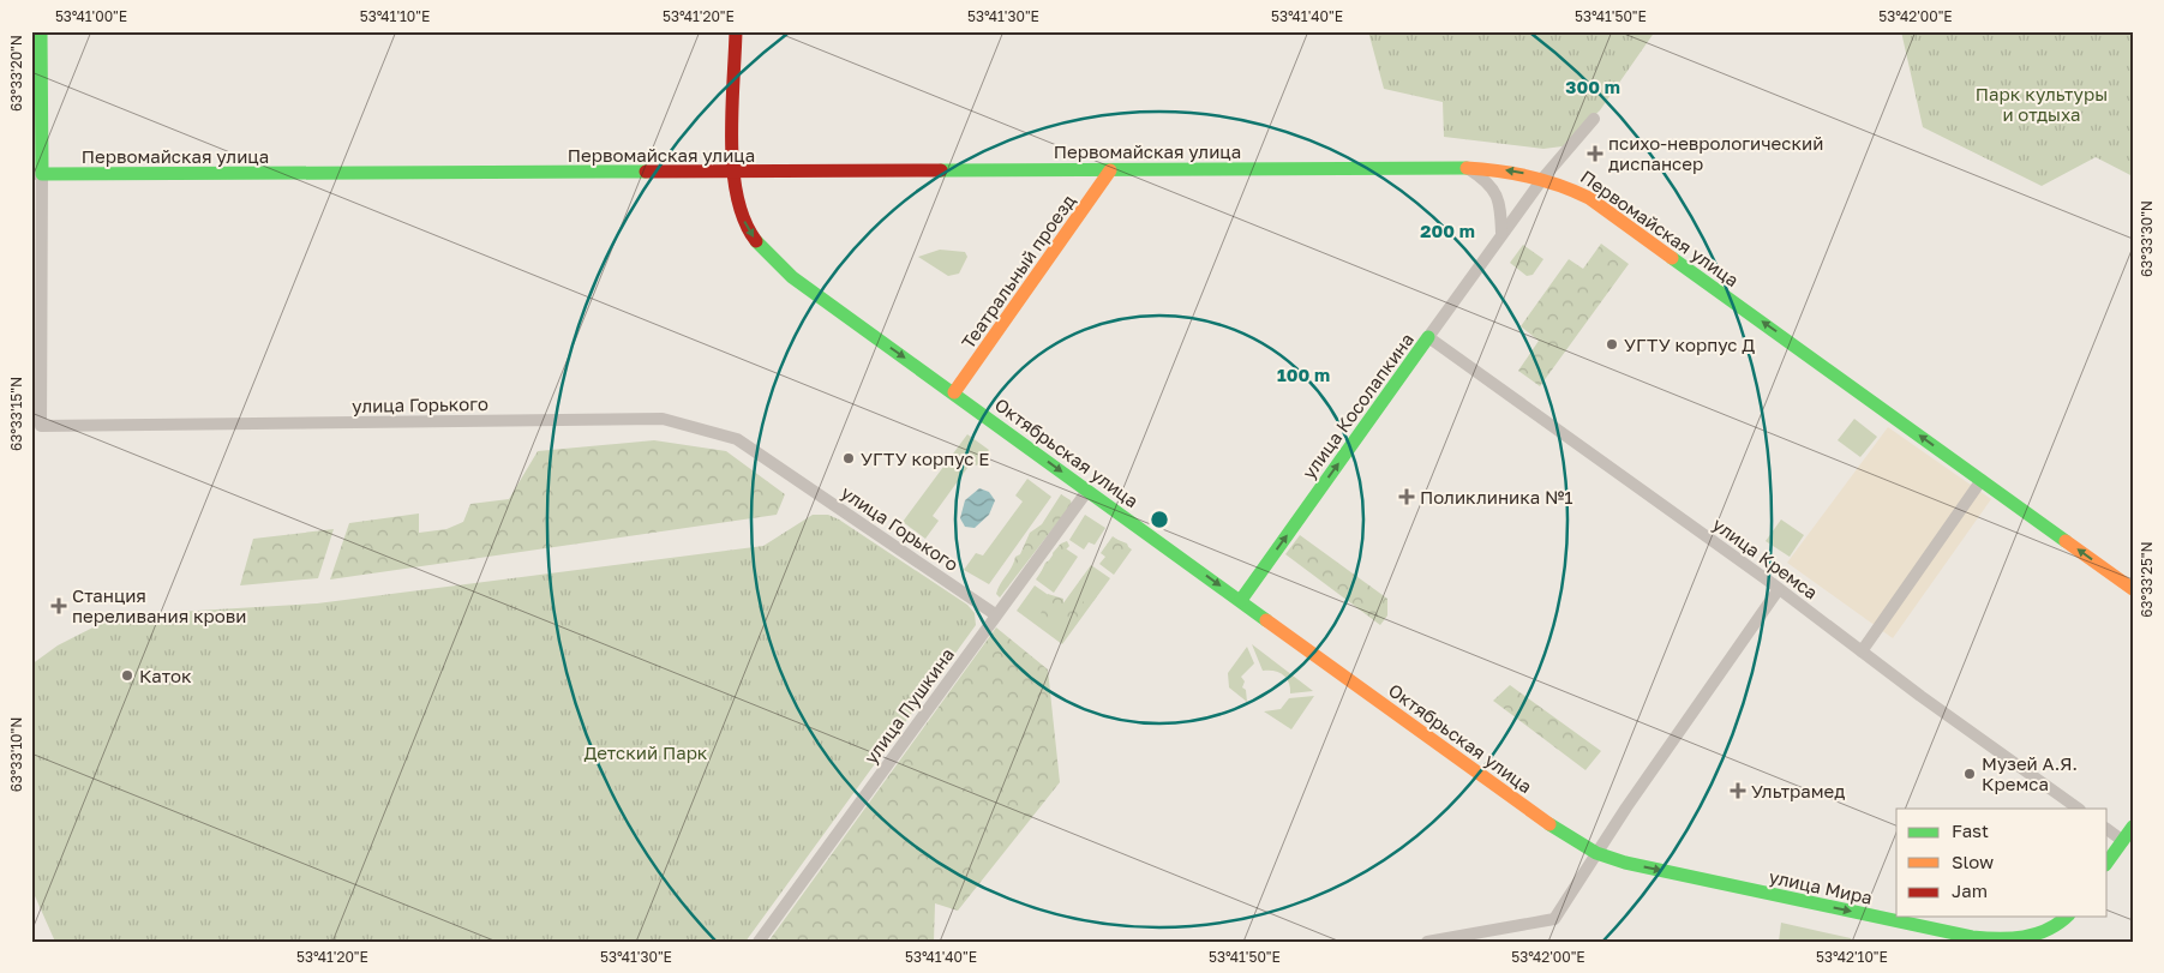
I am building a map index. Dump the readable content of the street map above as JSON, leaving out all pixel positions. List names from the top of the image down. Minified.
{"streets":{"main road":["Первомайская улица","Театральный проезд","улица Косолапкина","Октябрьская улица","улица Мира"],"street":["улица Горького","улица Кремса","улица Пушкина"]},"crossings":[["Первомайская улица","Театральный проезд"],["Первомайская улица","улица Горького"],["Первомайская улица","улица Косолапкина"],["Первомайская улица","Октябрьская улица"],["Театральный проезд","Октябрьская улица"],["улица Горького","улица Пушкина"],["улица Косолапкина","Октябрьская улица"],["улица Косолапкина","улица Кремса"],["Октябрьская улица","улица Пушкина"],["Октябрьская улица","улица Мира"]],"one_way":["Первомайская улица","улица Косолапкина","Октябрьская улица","улица Мира"],"parks":["Парк культуры и отдыха","Детский Парк"],"places":{"health":["психо-неврологический диспансер","Поликлиника №1","Станция переливания крови","Ультрамед"],"other":["УГТУ корпус Д","УГТУ корпус Е","Каток","Музей А.Я. Кремса"]},"legend":["Fast","Slow","Jam"],"coordinates":["53°41'00\"E","53°41'10\"E","53°41'20\"E","53°41'30\"E","53°41'40\"E","53°41'50\"E","53°42'00\"E","63°33'20\"N","63°33'30\"N","63°33'15\"N","63°33'25\"N","63°33'10\"N","53°42'10\"E"],"rings":["300 m","200 m","100 m"]}
